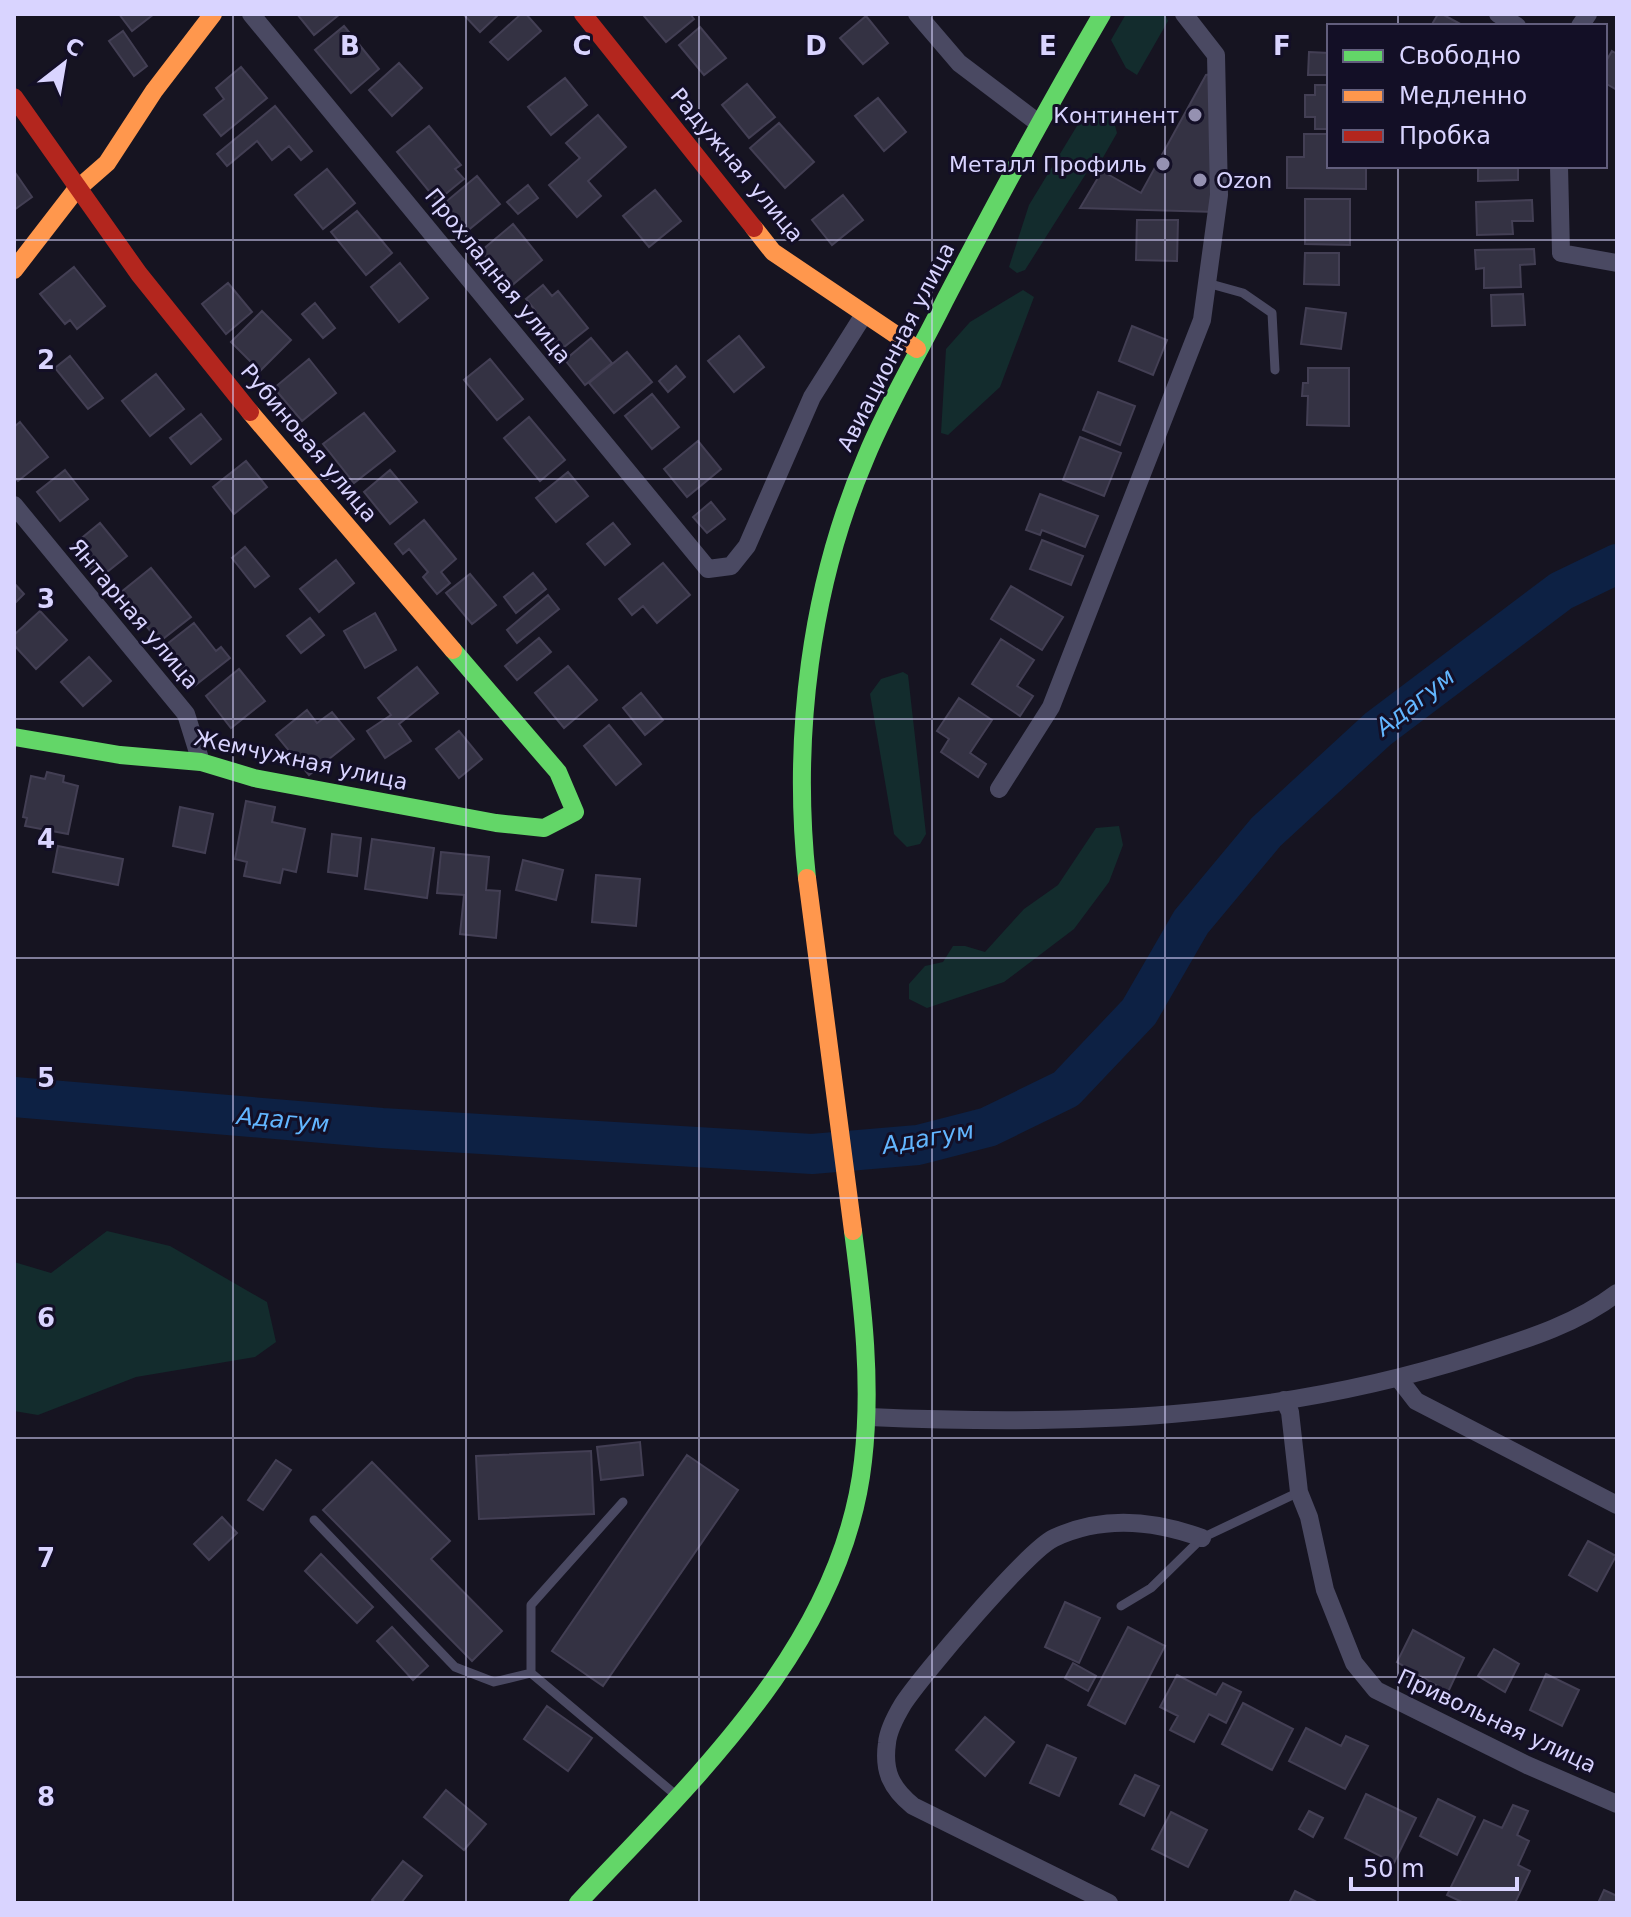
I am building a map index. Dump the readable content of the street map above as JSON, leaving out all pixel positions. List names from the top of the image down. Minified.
{"streets":{"main road":["Радужная улица","Авиационная улица","Рубиновая улица","Жемчужная улица"],"street":["Прохладная улица","Янтарная улица","Привольная улица"]},"crossings":[["Радужная улица","Прохладная улица"],["Радужная улица","Авиационная улица"],["Рубиновая улица","Жемчужная улица"],["Янтарная улица","Жемчужная улица"]],"water":["Адагум"],"places":["Континент","Металл Профиль","Ozon"],"legend":["Свободно","Медленно","Пробка"],"scale_bar":"50 m","north":"top right","grid":{"columns":["B","C","D","E","F"],"rows":["2","3","4","5","6","7","8"]}}
